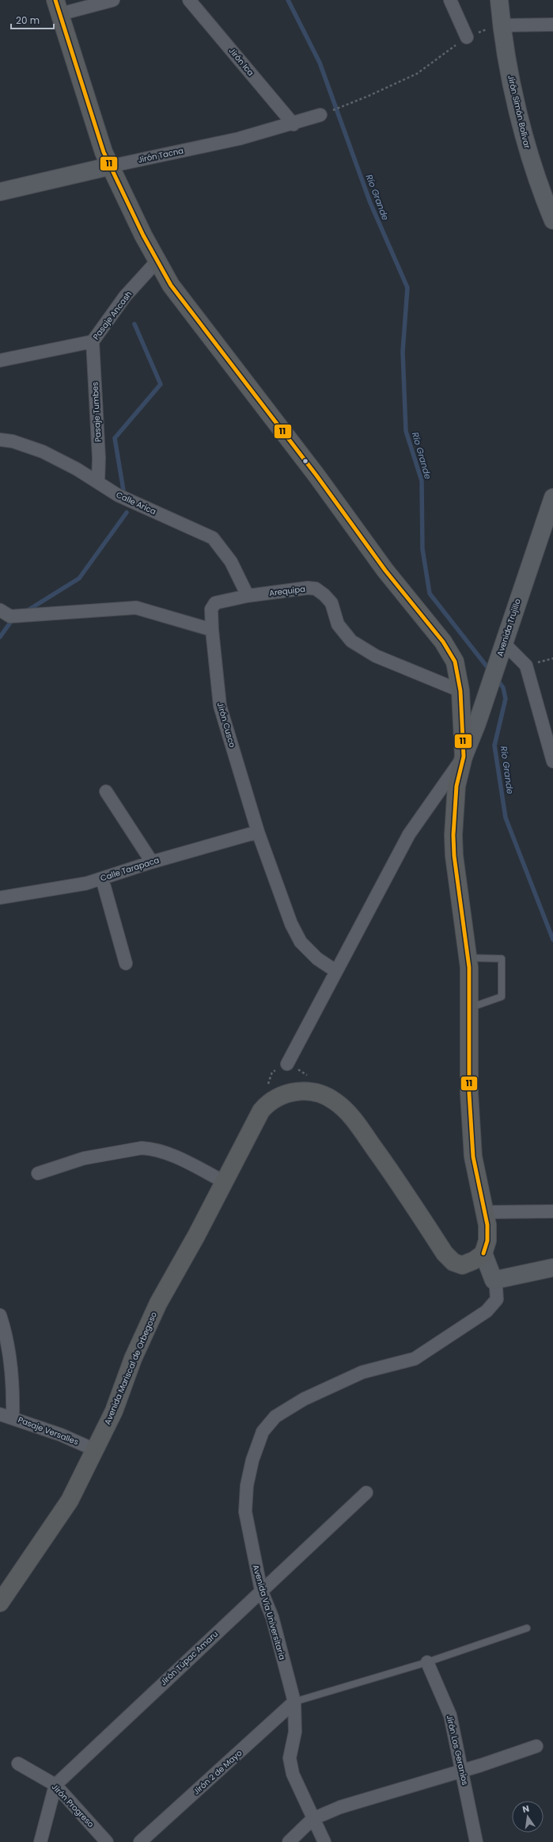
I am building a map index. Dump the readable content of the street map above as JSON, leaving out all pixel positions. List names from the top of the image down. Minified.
{"streets":{"highway":["Avenida Mariscal de Orbegoso"],"street":["Jirón Ica","Jirón Simón Bolívar","Jirón Tacna","Pasaje Ancash","Pasaje Tumbes","Calle Arica","Arequipa","Avenida Trujillo","Jirón Cusco","Calle Tarapaca","Pasaje Versalles","Avenida Vía Universitaria","Jirón Túpac Amaru","Jirón Los Geranios","Jirón 2 de Mayo","Jirón Progreso"]},"crossings":[["Jirón Ica","Jirón Tacna"],["Pasaje Ancash","Pasaje Tumbes"],["Pasaje Tumbes","Calle Arica"],["Calle Arica","Arequipa"],["Arequipa","Jirón Cusco"],["Jirón Cusco","Calle Tarapaca"],["Avenida Mariscal de Orbegoso","Pasaje Versalles"],["Avenida Mariscal de Orbegoso","Avenida Vía Universitaria"],["Avenida Vía Universitaria","Jirón Túpac Amaru"],["Avenida Vía Universitaria","Jirón 2 de Mayo"],["Jirón Túpac Amaru","Jirón Progreso"]],"water":["Río Grande"],"lines":["transit line 11"],"scale_bar":"20 m","north":"top"}
